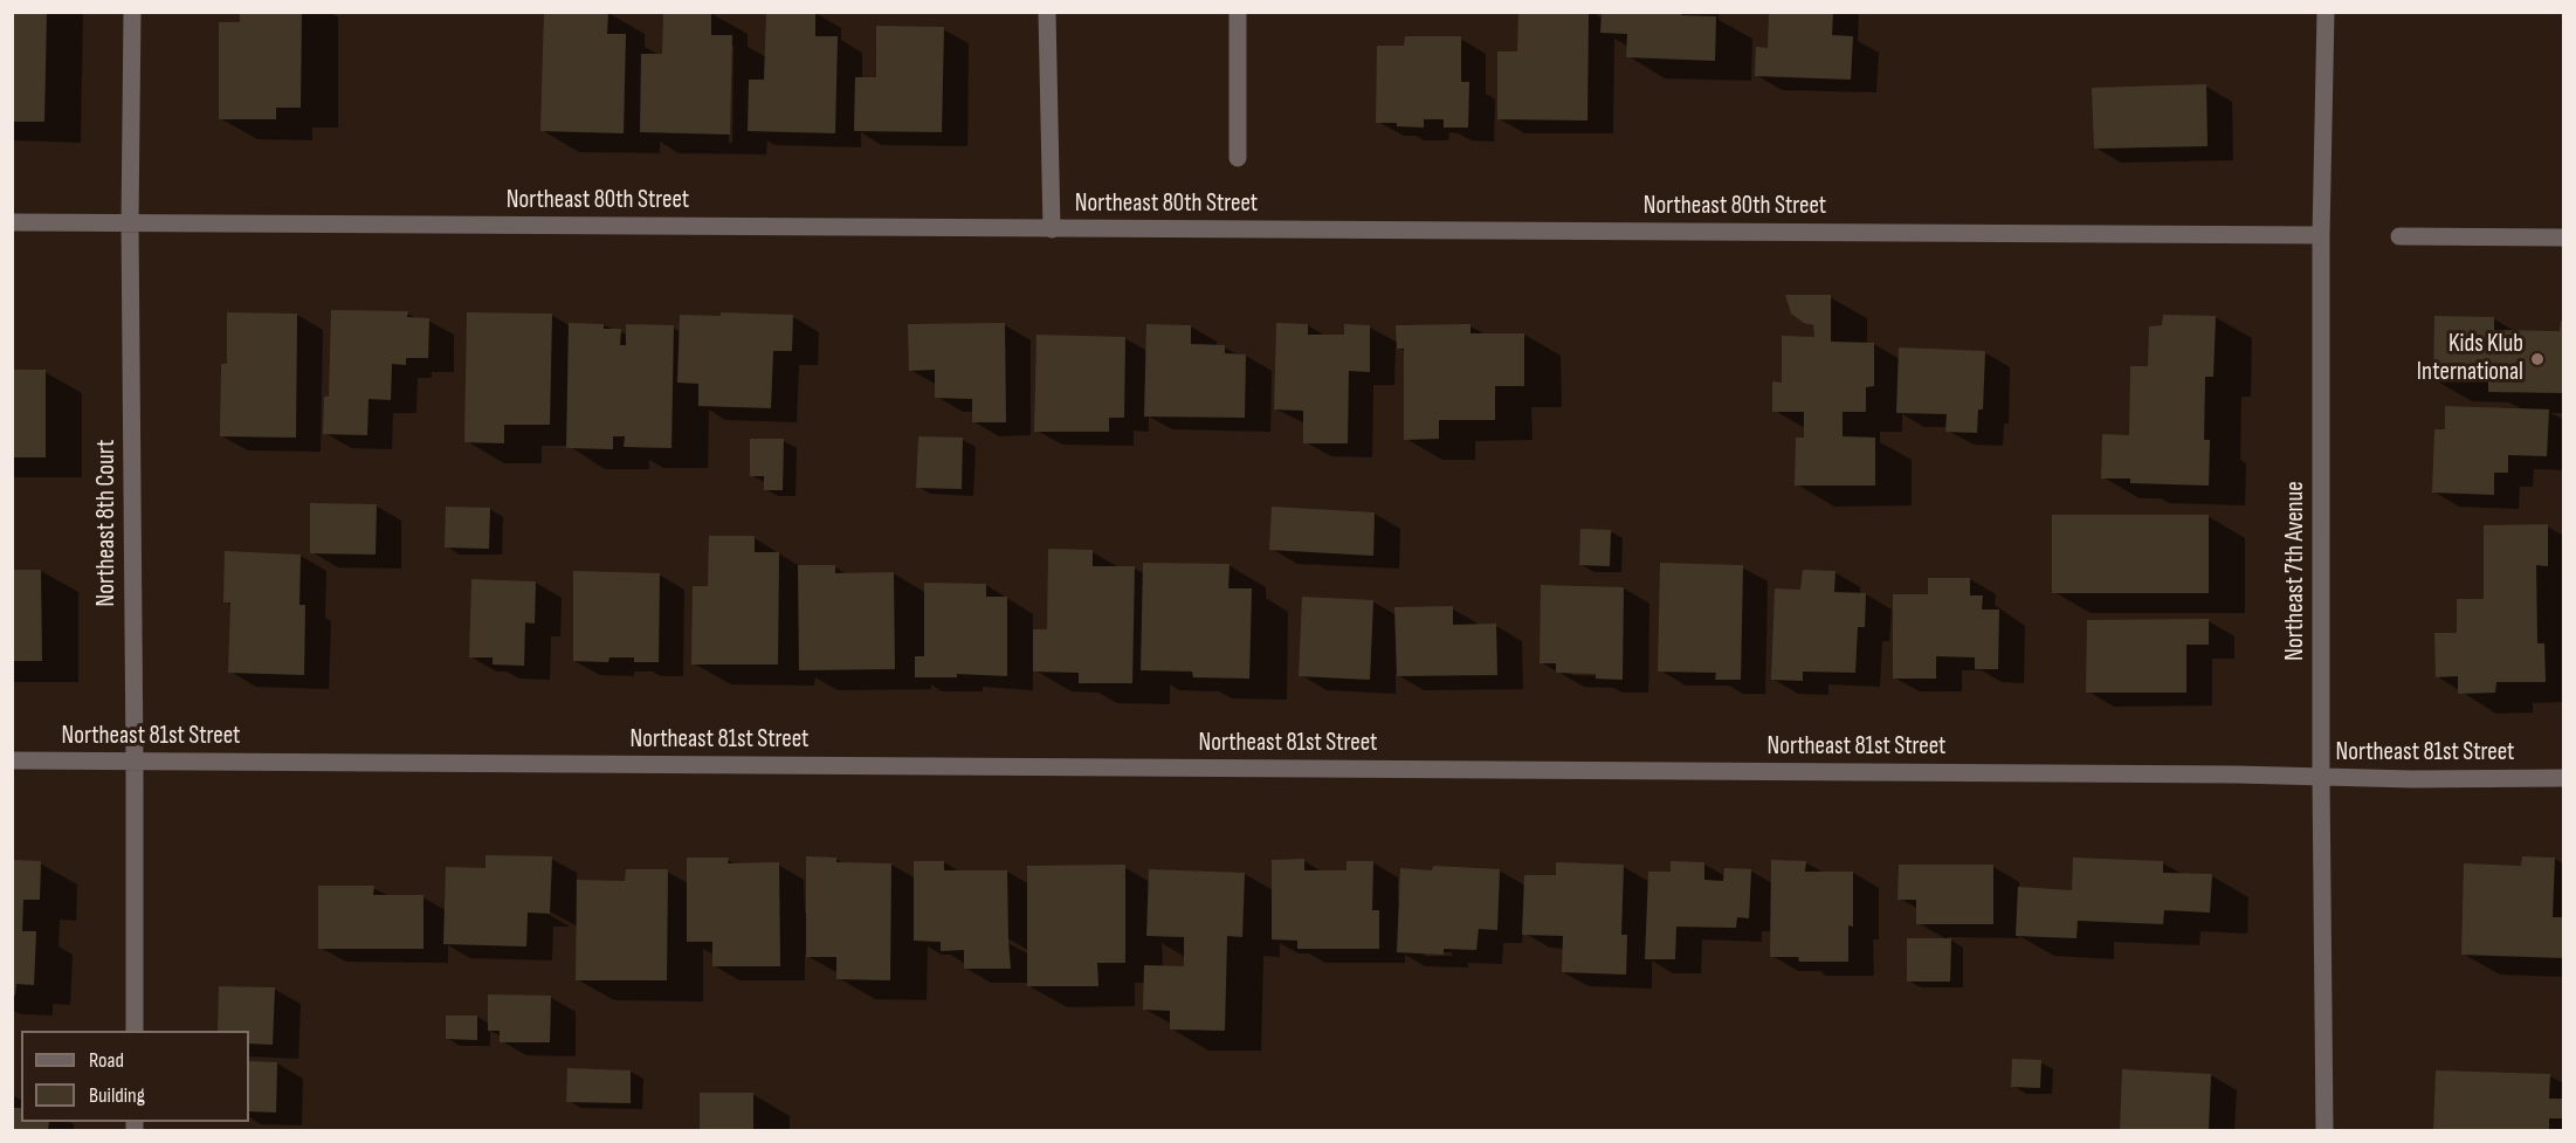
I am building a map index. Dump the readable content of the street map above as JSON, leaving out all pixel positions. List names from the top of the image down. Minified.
{"streets":{"street":["Northeast 80th Street","Northeast 8th Court","Northeast 7th Avenue","Northeast 81st Street"]},"crossings":[["Northeast 80th Street","Northeast 8th Court"],["Northeast 80th Street","Northeast 7th Avenue"],["Northeast 8th Court","Northeast 81st Street"],["Northeast 7th Avenue","Northeast 81st Street"]],"places":["Kids Klub International"],"legend":["Road","Building"]}
